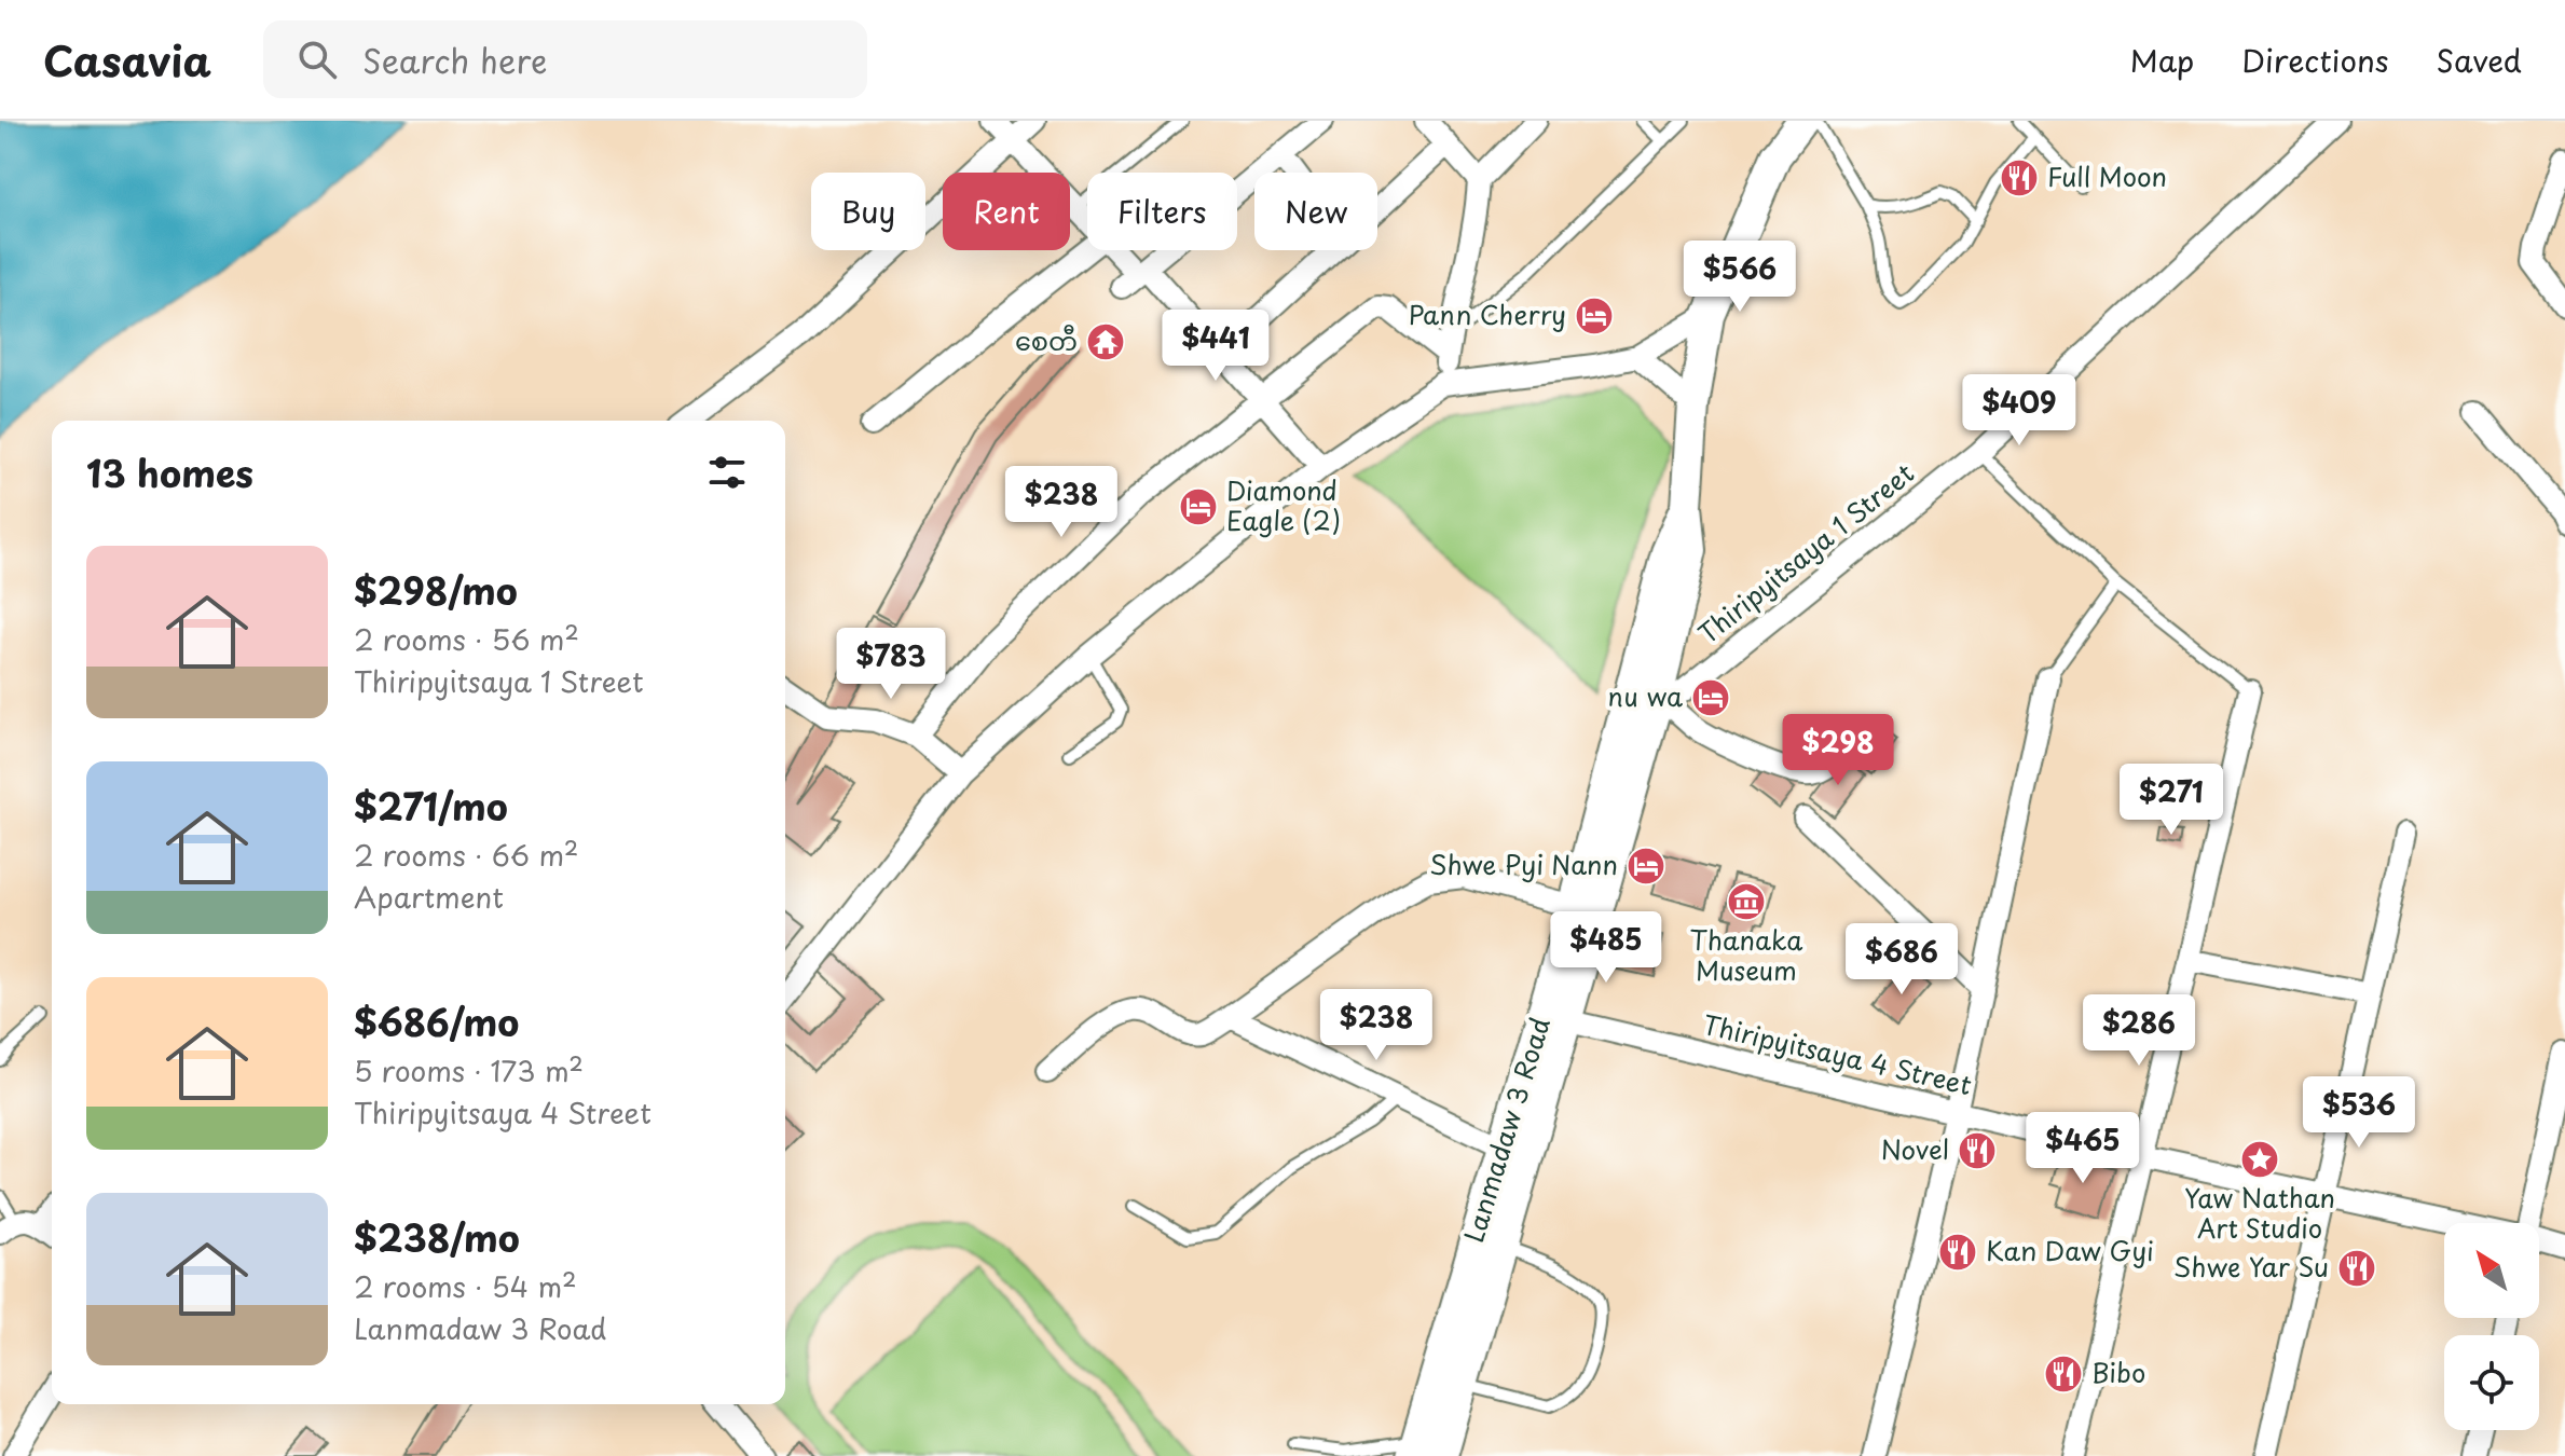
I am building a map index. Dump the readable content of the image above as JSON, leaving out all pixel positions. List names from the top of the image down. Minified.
{"streets":{"main road":["Lanmadaw 3 Road"],"street":["Thiripyitsaya 1 Street","Thiripyitsaya 4 Street"]},"crossings":[["Thiripyitsaya 1 Street","Lanmadaw 3 Road"],["Thiripyitsaya 4 Street","Lanmadaw 3 Road"]],"places":{"restaurant":["Full Moon","Novel","Kan Daw Gyi","Shwe Yar Su","Bibo"],"hotel":["Pann Cherry","Diamond Eagle (2)","nu wa","Shwe Pyi Nann"],"temple":["စေတီ"],"museum":["Thanaka Museum"],"place":["Yaw Nathan Art Studio"]},"north":"top left","page":{"header":"Casavia","search":"Search here","nav":["Map","Directions","Saved"],"chip":["Buy","Rent","Filters","New"],"price":["$566","$441","$409","$238","$783","$298","$271","$485","$686","$238","$286","$536","$465"],"heading":"13 homes","list":[{"name":"$298/mo","note":"2 rooms · 56 m² · Thiripyitsaya 1 Street"},{"name":"$271/mo","note":"2 rooms · 66 m² · Apartment"},{"name":"$686/mo","note":"5 rooms · 173 m² · Thiripyitsaya 4 Street"},{"name":"$238/mo","note":"2 rooms · 54 m² · Lanmadaw 3 Road"}]}}
